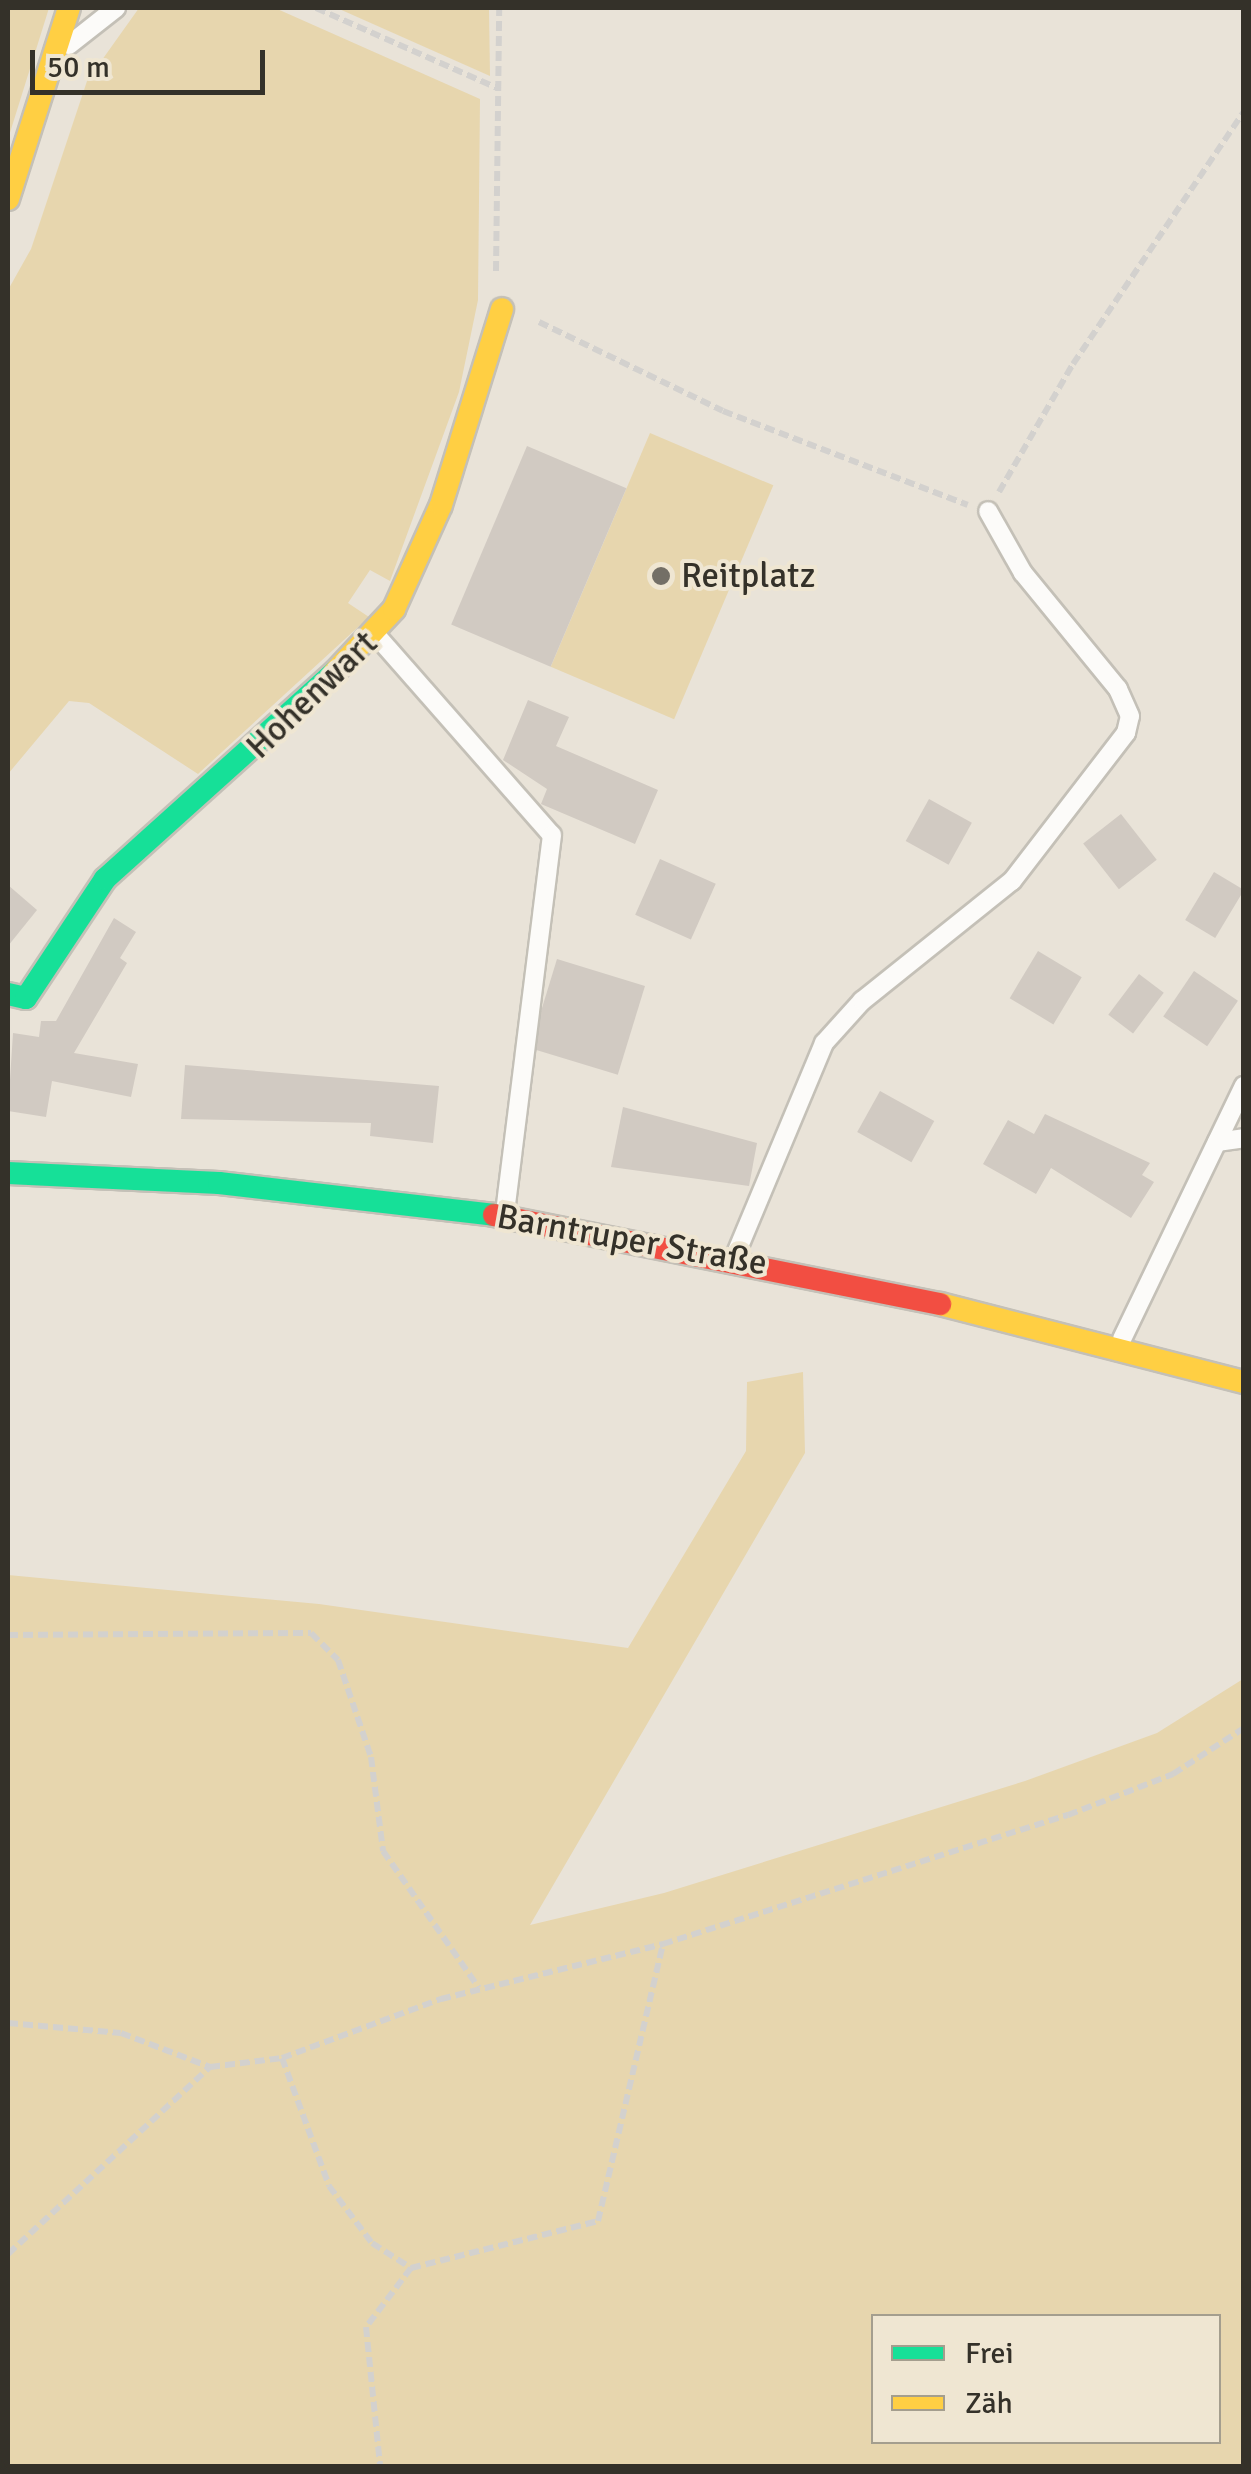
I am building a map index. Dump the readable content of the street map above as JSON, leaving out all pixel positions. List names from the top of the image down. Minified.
{"streets":{"main road":["Hohenwart","Barntruper Straße"]},"places":["Reitplatz"],"legend":["Frei","Zäh"],"scale_bar":"50 m"}
